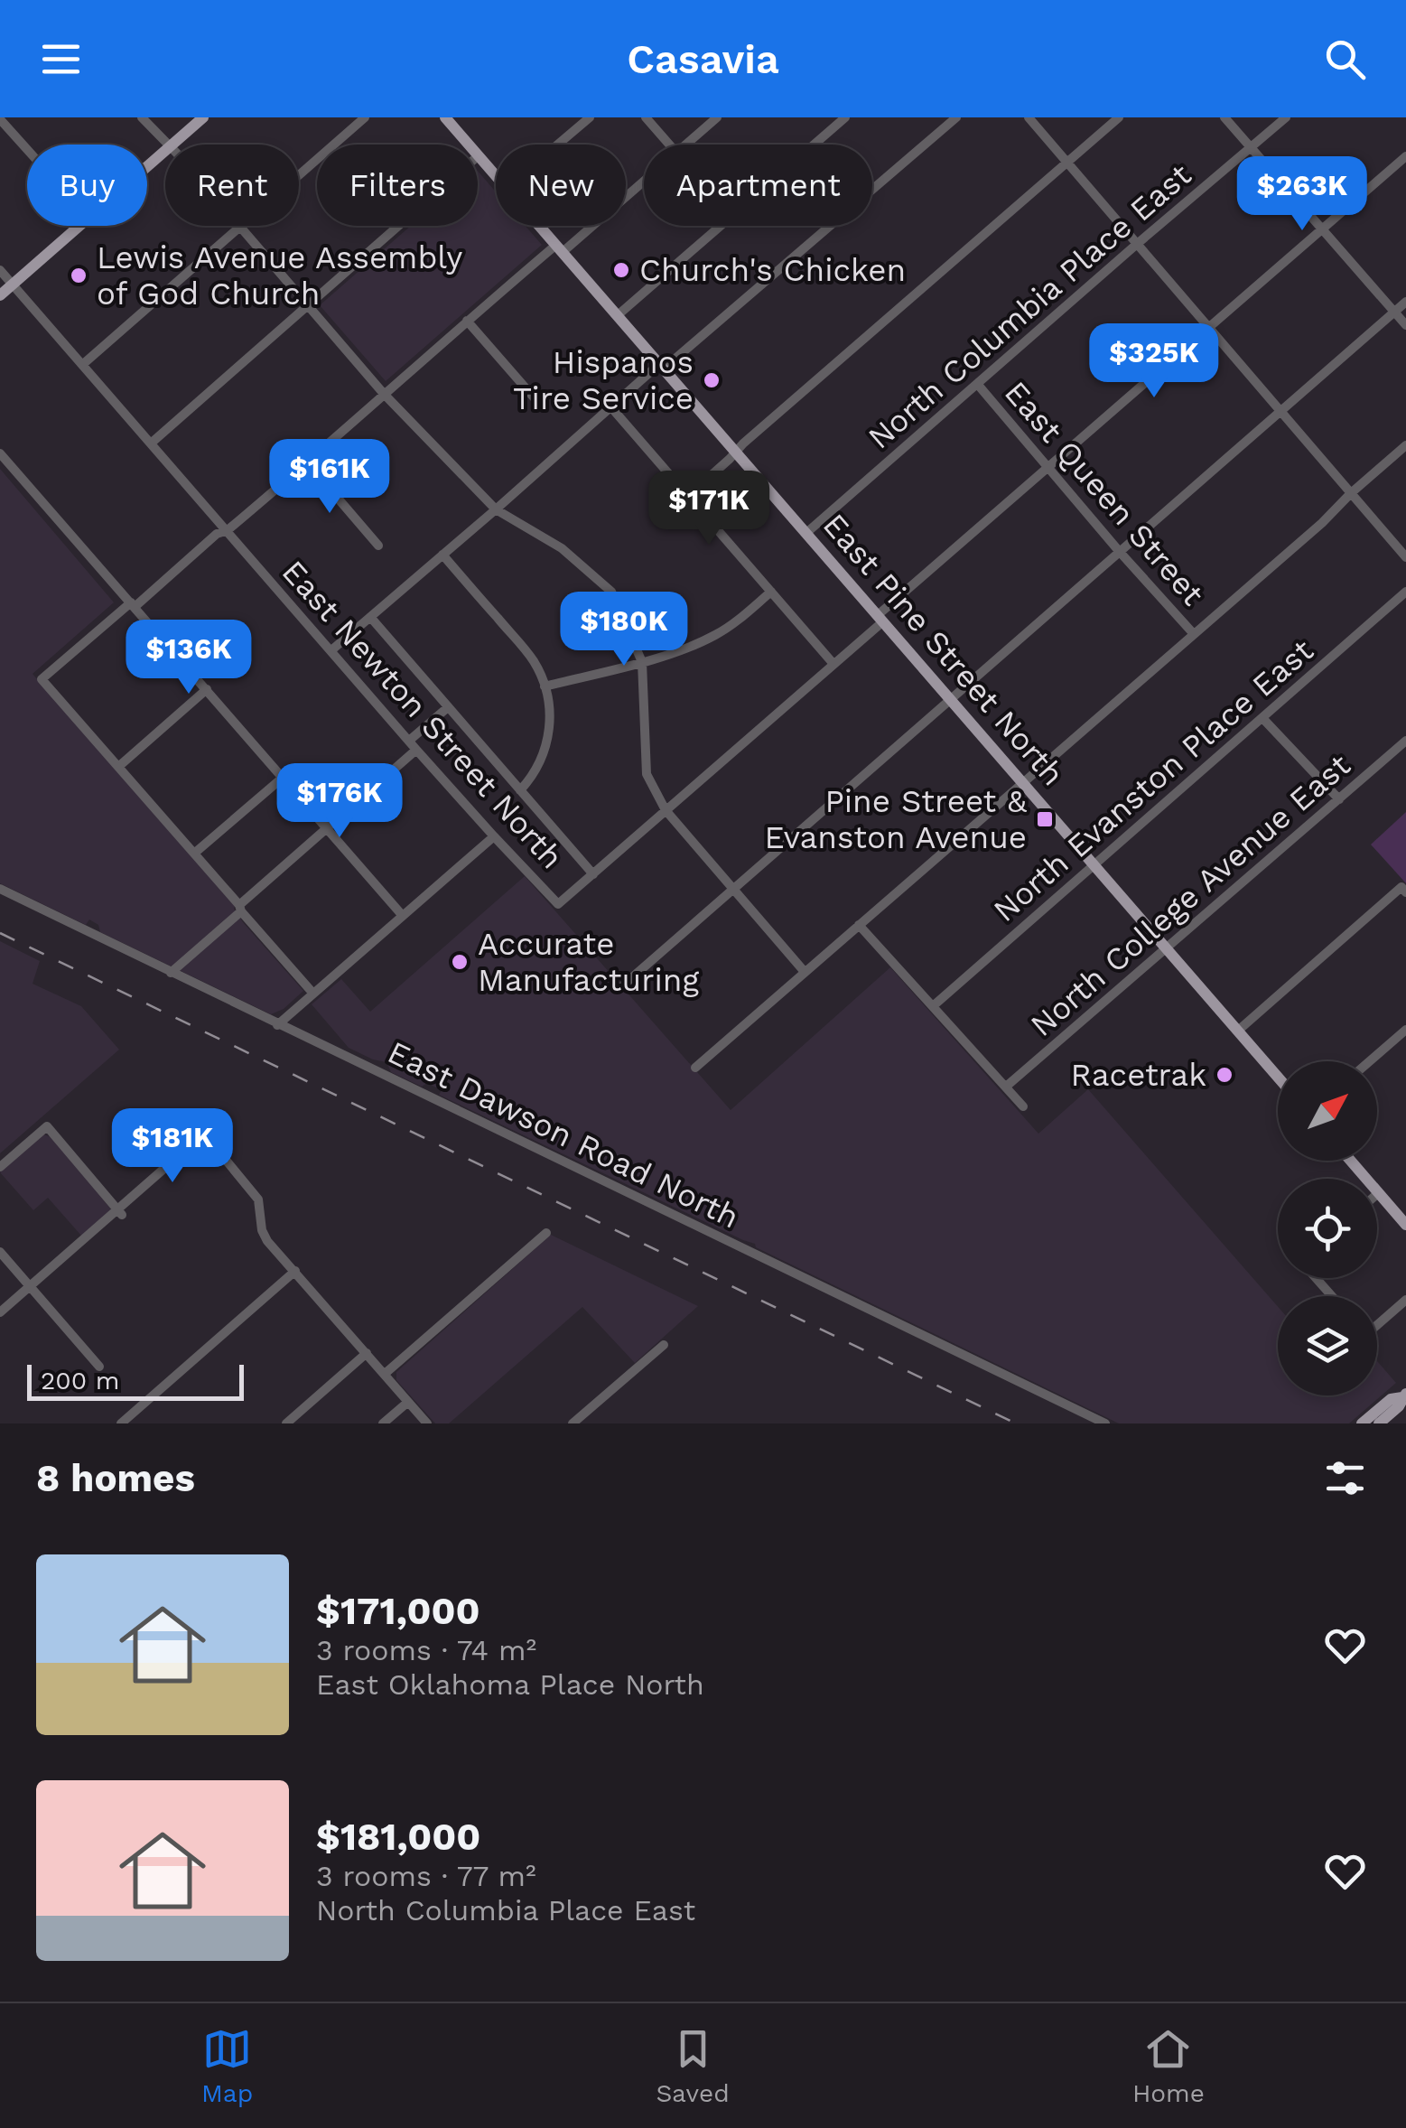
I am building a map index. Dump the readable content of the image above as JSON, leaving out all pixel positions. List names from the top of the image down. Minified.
{"streets":{"main road":["East Pine Street North"],"street":["North Columbia Place East","East Queen Street","East Newton Street North","North Evanston Place East","North College Avenue East","East Dawson Road North"]},"crossings":[["North Columbia Place East","East Queen Street"],["North Columbia Place East","East Pine Street North"],["East Pine Street North","North Evanston Place East"],["East Pine Street North","North College Avenue East"]],"places":{"other":["Church's Chicken","Lewis Avenue Assembly of God Church","Hispanos Tire Service","Accurate Manufacturing","Racetrak"],"transit":["Pine Street & Evanston Avenue"]},"scale_bar":"200 m","north":"top right","page":{"header":"Casavia","chip":["Buy","Rent","Filters","New","Apartment"],"price":["$263K","$325K","$161K","$171K","$180K","$136K","$176K","$181K"],"scale":"200 m","heading":"8 homes","list":[{"name":"$171,000","note":"3 rooms · 74 m² · East Oklahoma Place North"},{"name":"$181,000","note":"3 rooms · 77 m² · North Columbia Place East"}],"tabs":["Map","Saved","Home"]}}
